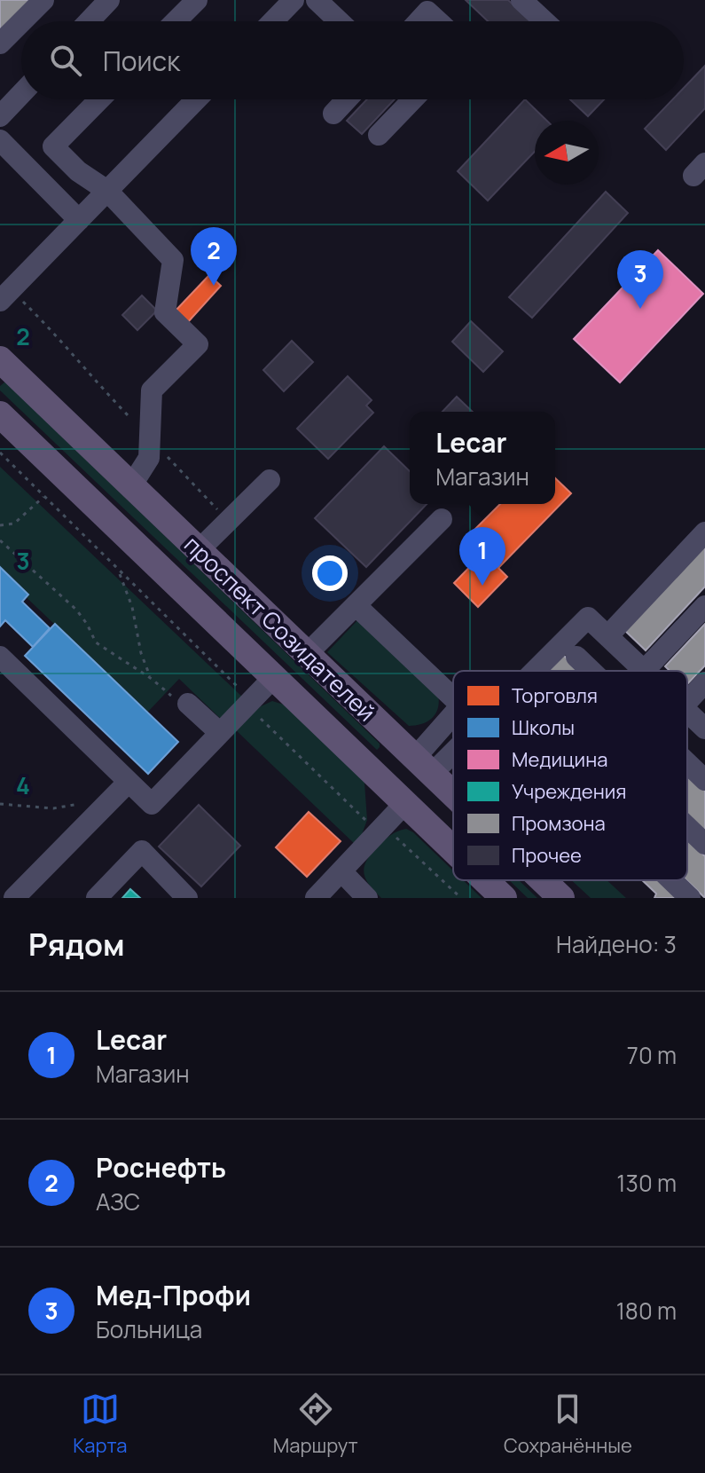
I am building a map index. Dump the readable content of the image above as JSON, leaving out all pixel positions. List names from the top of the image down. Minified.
{"streets":{"main road":["проспект Созидателей"]},"legend":["Торговля","Школы","Медицина","Учреждения","Промзона","Прочее"],"north":"left","page":{"search":"Поиск","pins":["2","3","1"],"popup":["Lecar","Магазин"],"heading":["Рядом","Найдено: 3"],"list":[{"mark":"1","name":"Lecar","note":"Магазин","value":"70 m"},{"mark":"2","name":"Роснефть","note":"АЗС","value":"130 m"},{"mark":"3","name":"Мед-Профи","note":"Больница","value":"180 m"}],"nav":["Карта","Маршрут","Сохранённые"]},"grid":{"rows":["2","3","4"]}}
